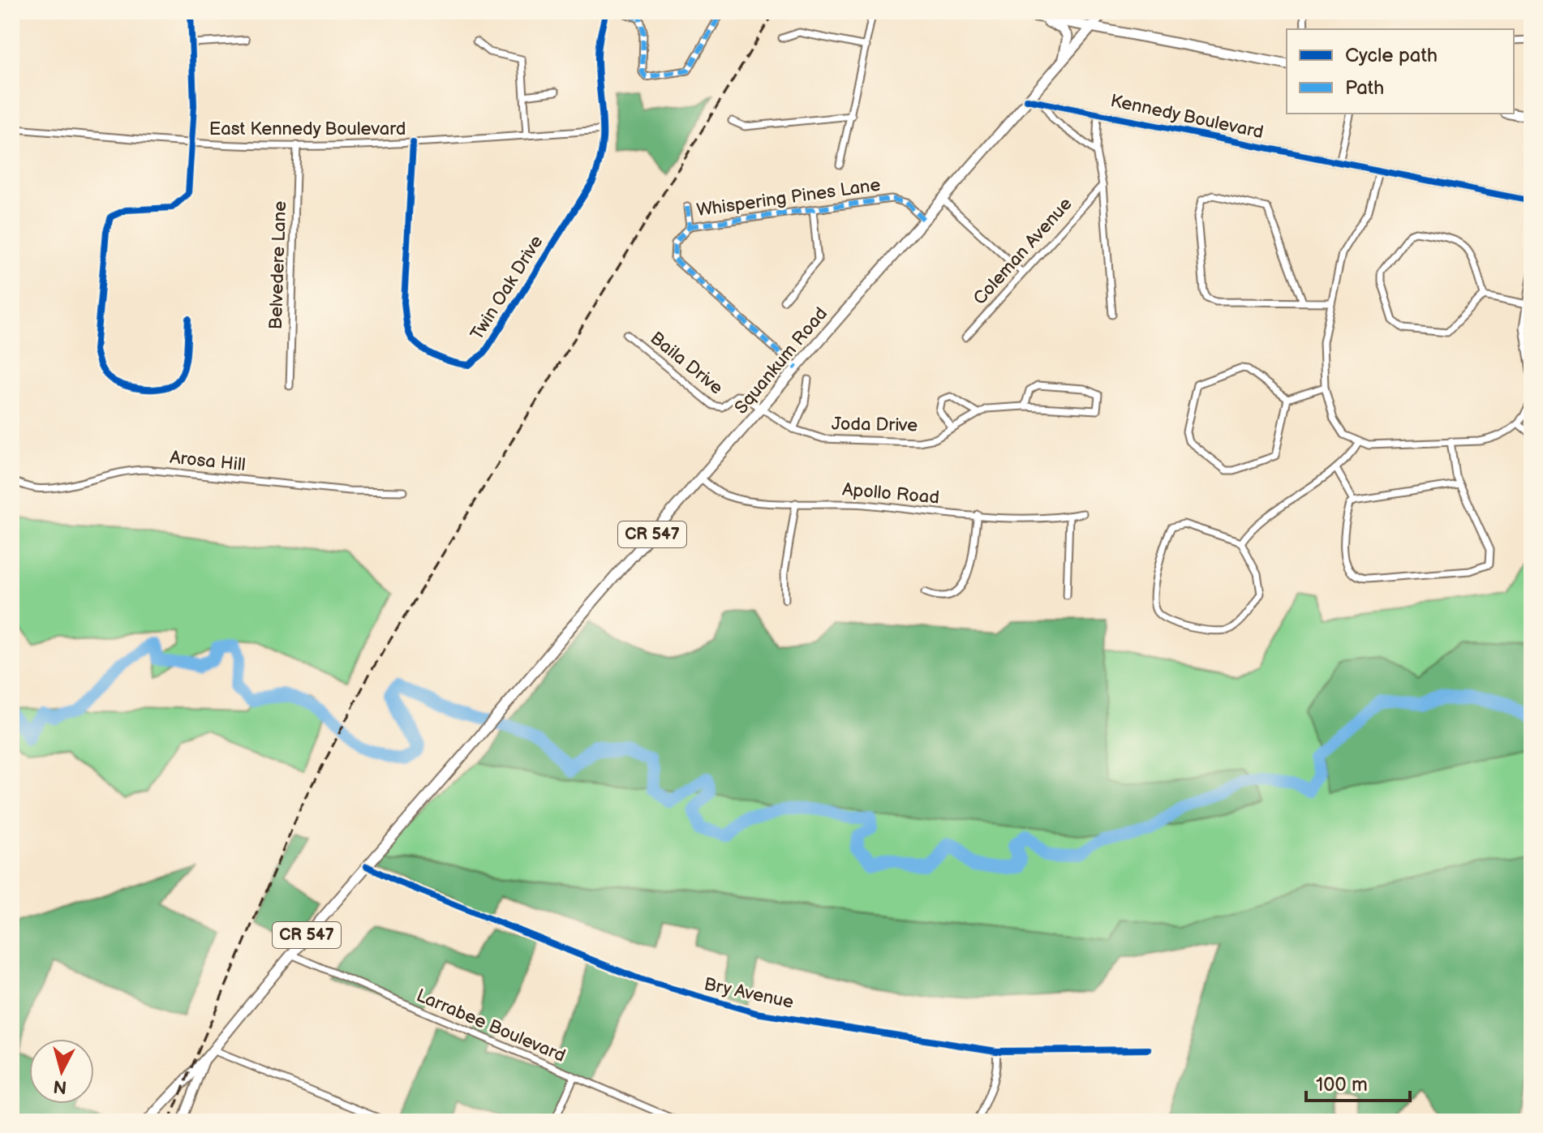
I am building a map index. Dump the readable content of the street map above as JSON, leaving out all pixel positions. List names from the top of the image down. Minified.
{"streets":{"main road":["Squankum Road","CR 547"],"street":["Kennedy Boulevard","East Kennedy Boulevard","Whispering Pines Lane","Coleman Avenue","Belvedere Lane","Twin Oak Drive","Baila Drive","Joda Drive","Arosa Hill","Apollo Road","Bry Avenue","Larrabee Boulevard"]},"crossings":[["Kennedy Boulevard","Squankum Road"],["East Kennedy Boulevard","Belvedere Lane"],["East Kennedy Boulevard","Twin Oak Drive"],["Whispering Pines Lane","Squankum Road"],["Squankum Road","Baila Drive"],["Squankum Road","Joda Drive"],["Squankum Road","Apollo Road"],["Squankum Road","CR 547"],["Squankum Road","Bry Avenue"],["Baila Drive","Joda Drive"],["CR 547","Bry Avenue"],["CR 547","Larrabee Boulevard"]],"legend":["Cycle path","Path"],"scale_bar":"100 m","north":"bottom"}
